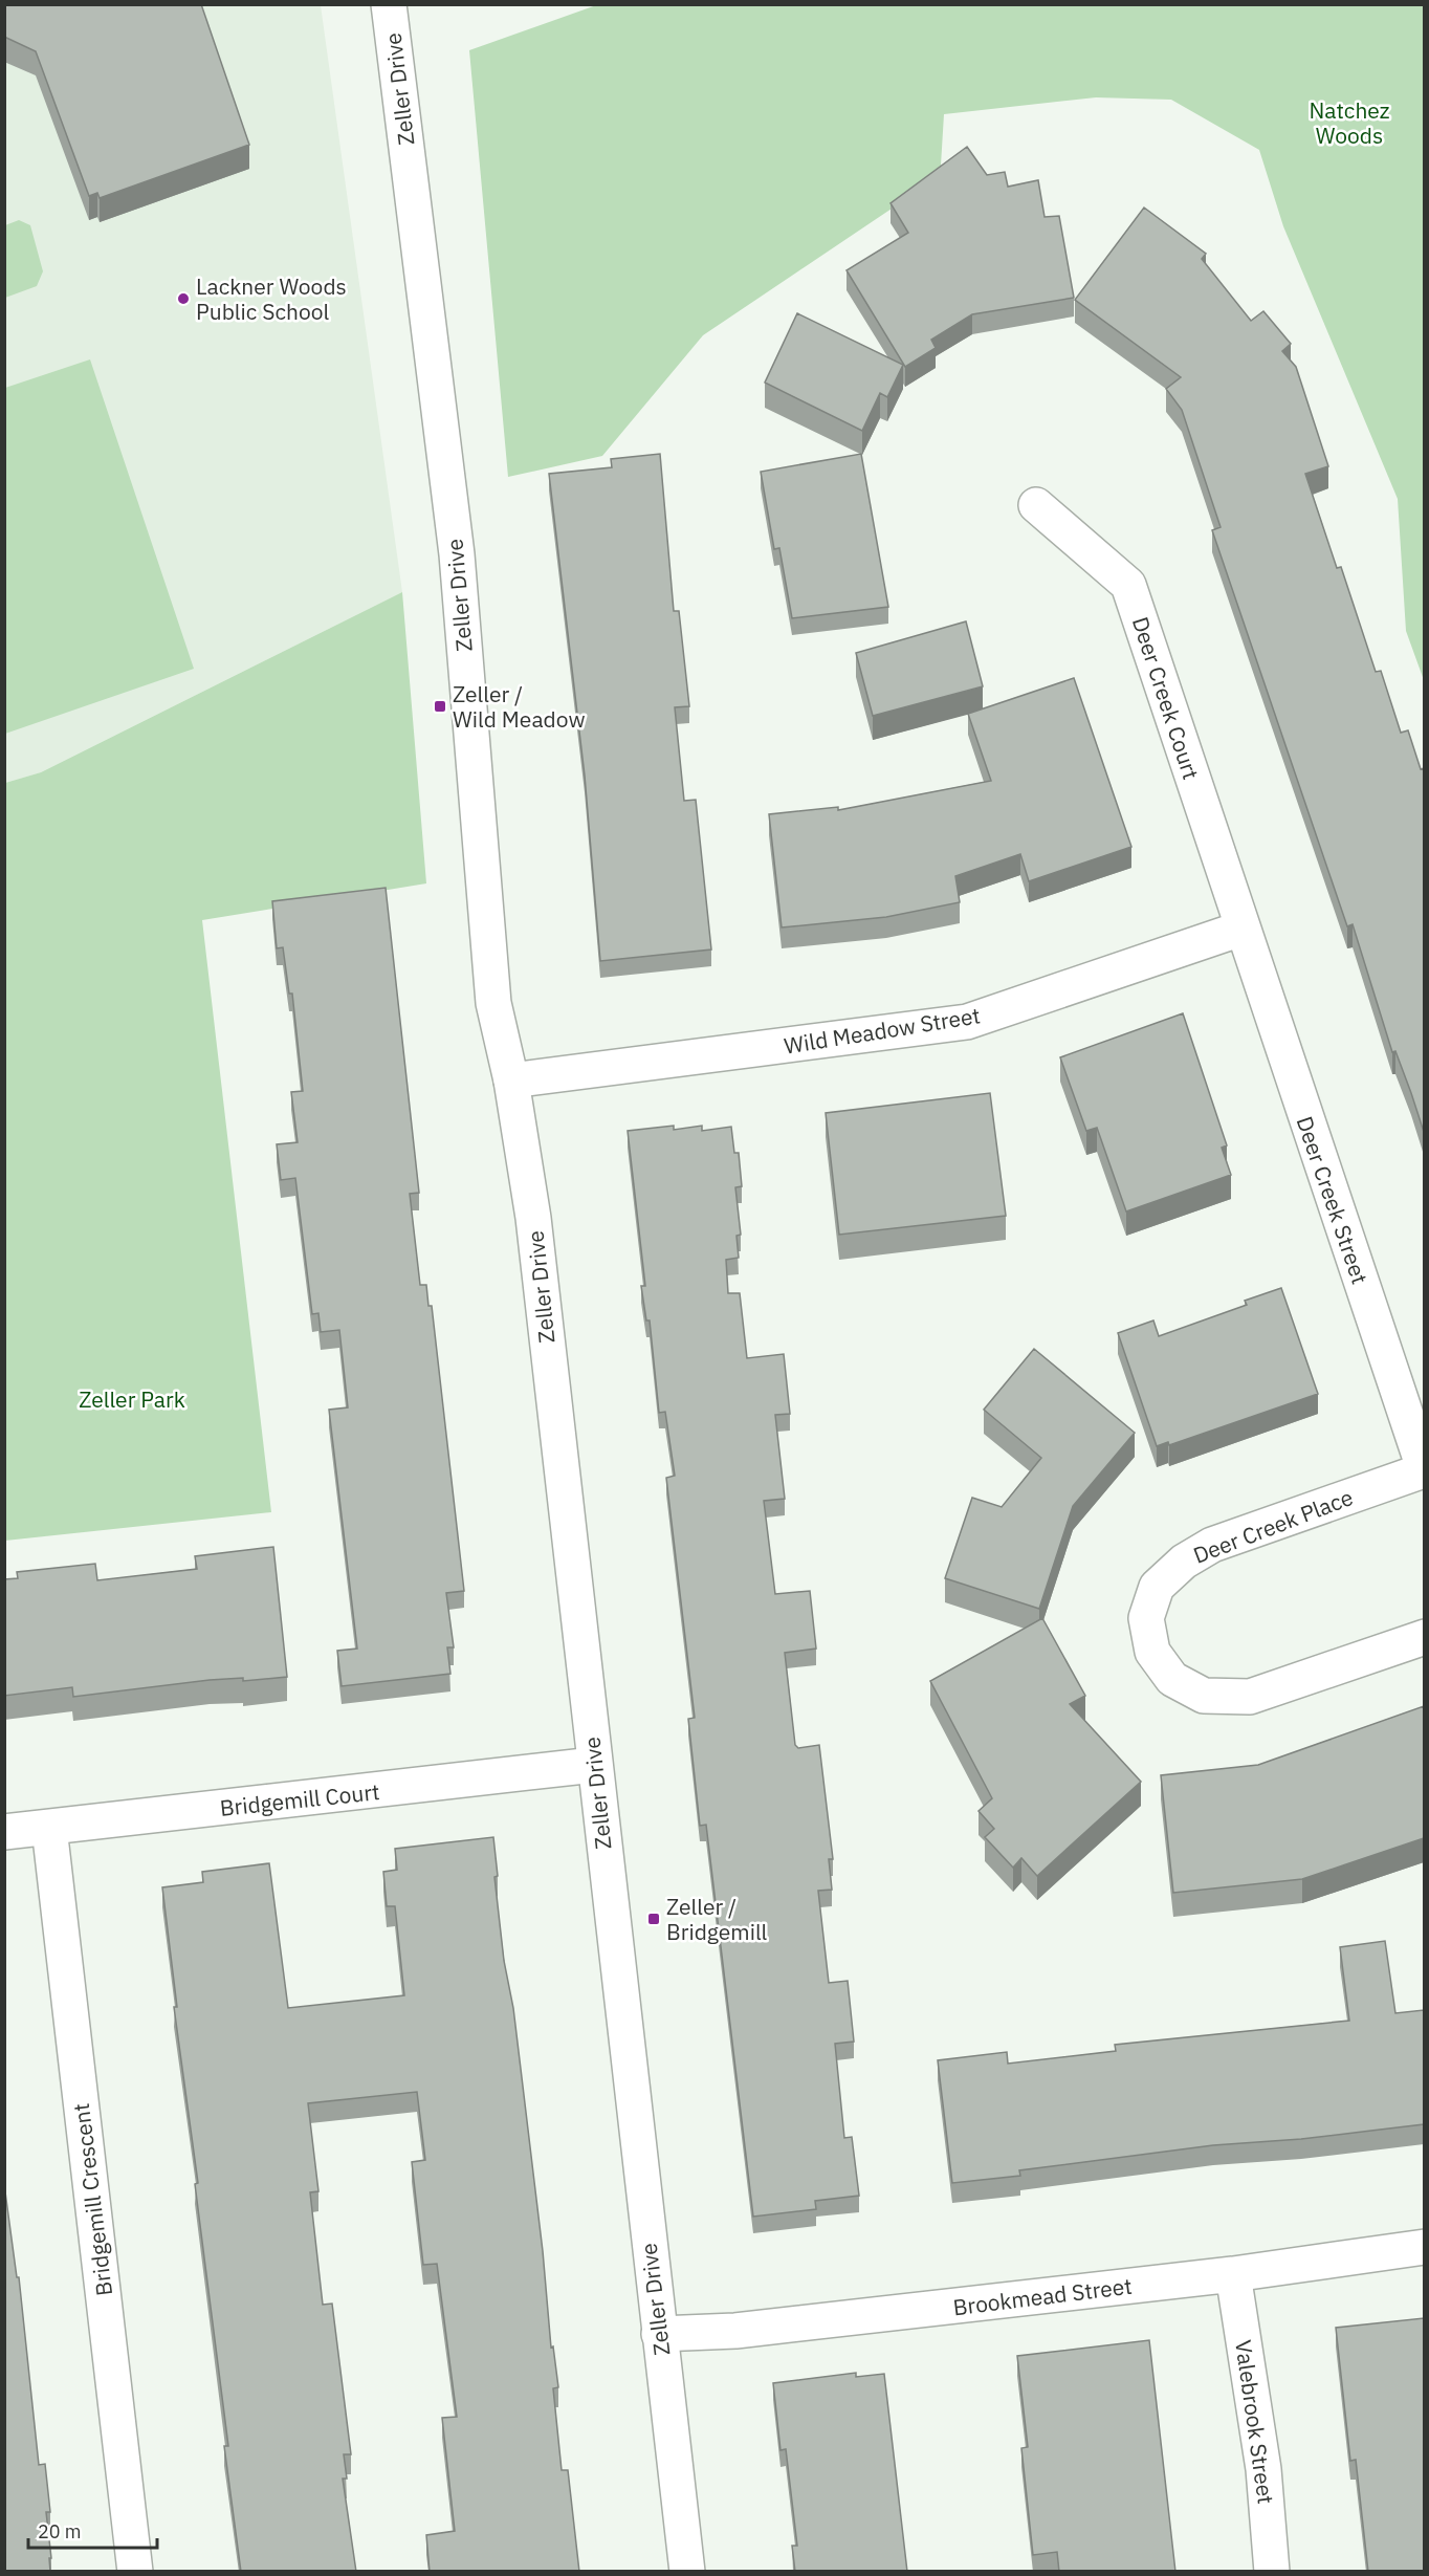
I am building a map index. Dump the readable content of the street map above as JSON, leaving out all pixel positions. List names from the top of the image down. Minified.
{"streets":{"street":["Zeller Drive","Deer Creek Court","Wild Meadow Street","Deer Creek Street","Deer Creek Place","Bridgemill Court","Bridgemill Crescent","Brookmead Street","Valebrook Street"]},"crossings":[["Zeller Drive","Wild Meadow Street"],["Zeller Drive","Bridgemill Court"],["Zeller Drive","Brookmead Street"],["Deer Creek Court","Wild Meadow Street"],["Deer Creek Court","Deer Creek Street"],["Wild Meadow Street","Deer Creek Street"],["Deer Creek Street","Deer Creek Place"],["Bridgemill Court","Bridgemill Crescent"],["Brookmead Street","Valebrook Street"]],"parks":["Natchez Woods","Zeller Park"],"places":{"other":["Lackner Woods Public School"],"transit":["Zeller / Wild Meadow","Zeller / Bridgemill"]},"scale_bar":"20 m"}
